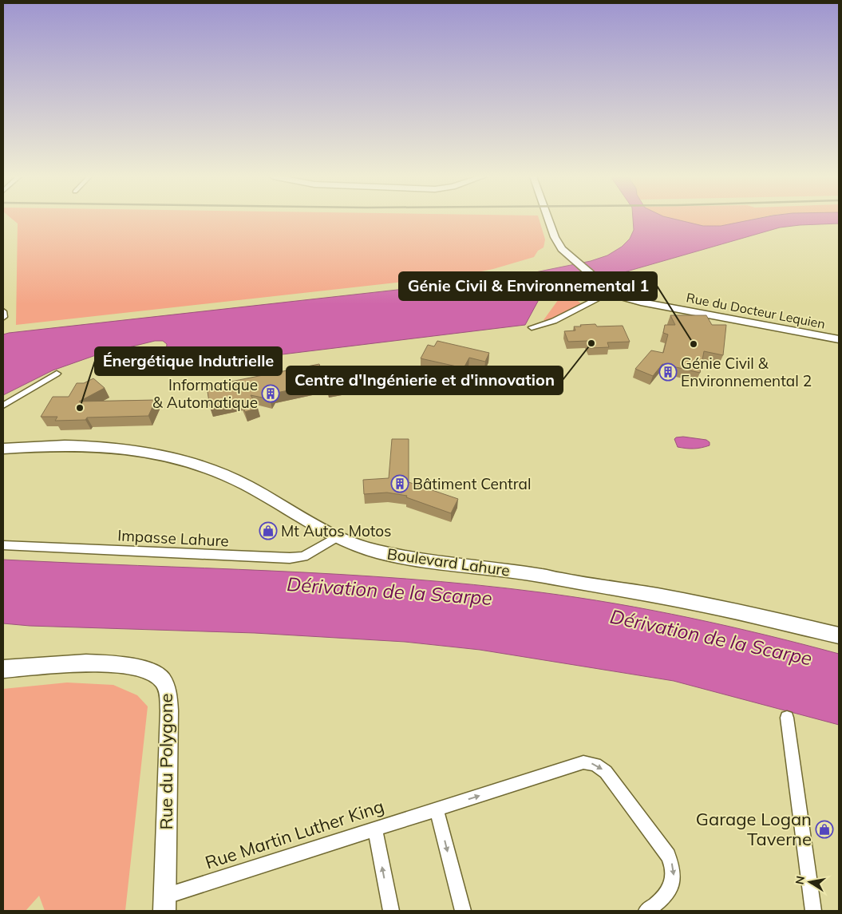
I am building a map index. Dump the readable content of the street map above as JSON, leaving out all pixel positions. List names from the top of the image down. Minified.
{"streets":{"street":["Rue du Docteur Lequien","Impasse Lahure","Boulevard Lahure","Rue du Polygone","Rue Martin Luther King"]},"crossings":[["Impasse Lahure","Boulevard Lahure"],["Rue du Polygone","Rue Martin Luther King"]],"water":["Dérivation de la Scarpe"],"places":{"other":["Centre d'Ingénierie et d'innovation","Génie Civil & Environnemental 1","Énergétique Indutrielle"],"building":["Génie Civil & Environnemental 2","Informatique & Automatique","Bâtiment Central"],"shop":["Mt Autos Motos","Garage Logan Taverne"]},"north":"left"}
